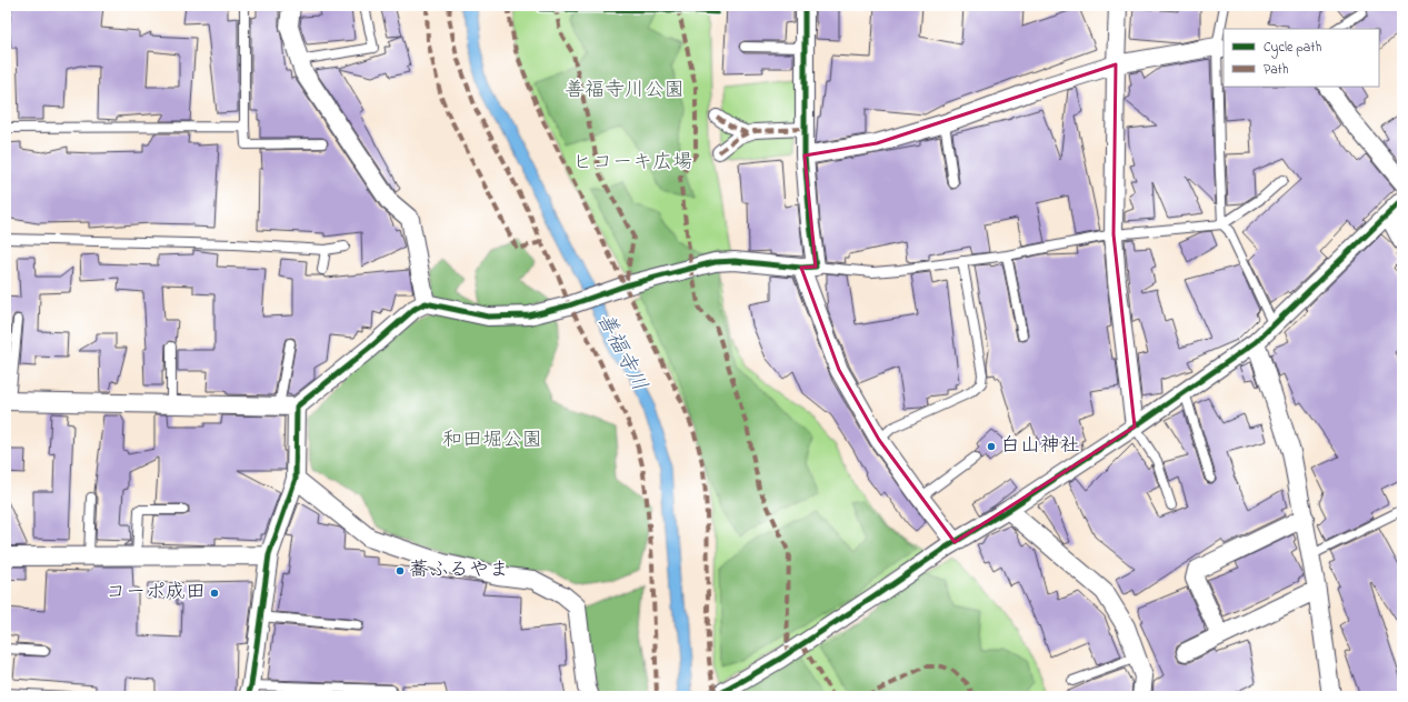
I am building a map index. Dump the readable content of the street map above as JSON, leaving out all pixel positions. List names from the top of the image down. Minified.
{"water":["善福寺川"],"parks":["善福寺川公園","ヒコーキ広場","和田堀公園"],"places":["白山神社","蕎ふるやま","コーポ成田"],"legend":["Cycle path","Path"]}
